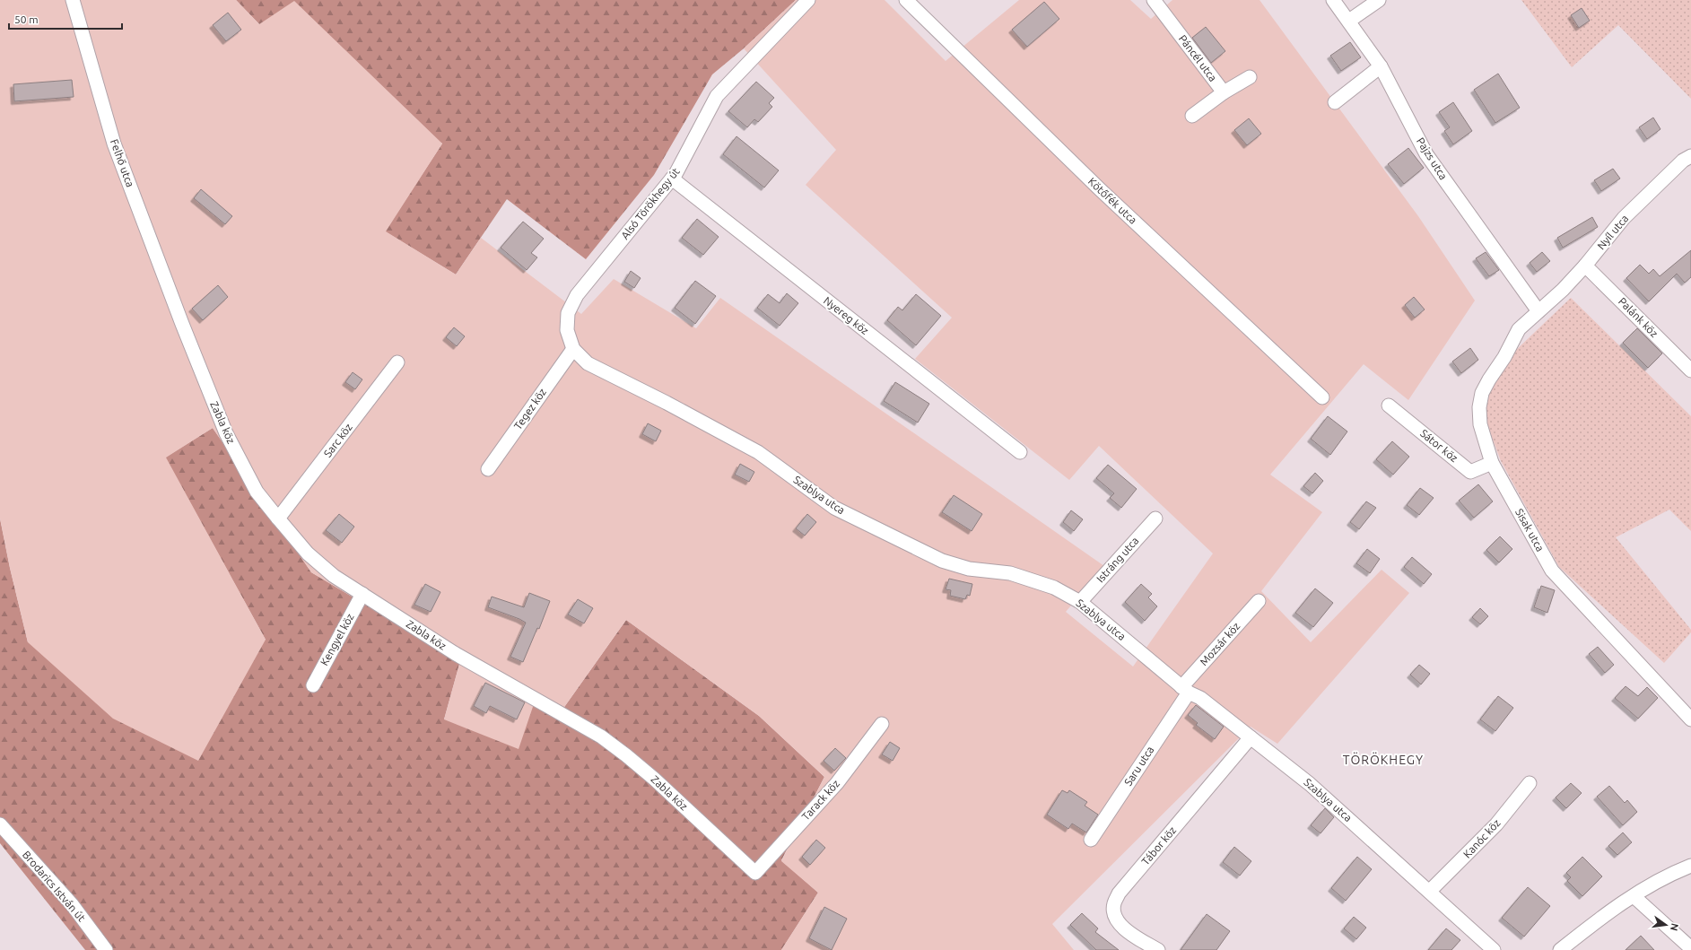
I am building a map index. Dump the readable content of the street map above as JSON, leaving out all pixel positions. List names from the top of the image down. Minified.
{"streets":{"street":["Páncél utca","Pajzs utca","Felhő utca","Kötőfék utca","Alsó Törökhegy út","Nyíl utca","Nyereg köz","Palánk köz","Tegez köz","Zabla köz","Sarc köz","Sátor köz","Szablya utca","Sisak utca","Istráng utca","Kengyel köz","Mozsár köz","Saru utca","Tarack köz","Kanóc köz","Tábor köz","Brodarics István út"]},"crossings":[["Pajzs utca","Nyíl utca"],["Pajzs utca","Sisak utca"],["Felhő utca","Zabla köz"],["Alsó Törökhegy út","Nyereg köz"],["Alsó Törökhegy út","Tegez köz"],["Alsó Törökhegy út","Szablya utca"],["Nyíl utca","Palánk köz"],["Nyíl utca","Sisak utca"],["Zabla köz","Sarc köz"],["Zabla köz","Kengyel köz"],["Zabla köz","Tarack köz"],["Sátor köz","Sisak utca"],["Szablya utca","Istráng utca"],["Szablya utca","Mozsár köz"],["Szablya utca","Saru utca"],["Szablya utca","Kanóc köz"],["Szablya utca","Tábor köz"],["Mozsár köz","Saru utca"]],"districts":["TÖRÖKHEGY"],"scale_bar":"50 m","north":"right"}
